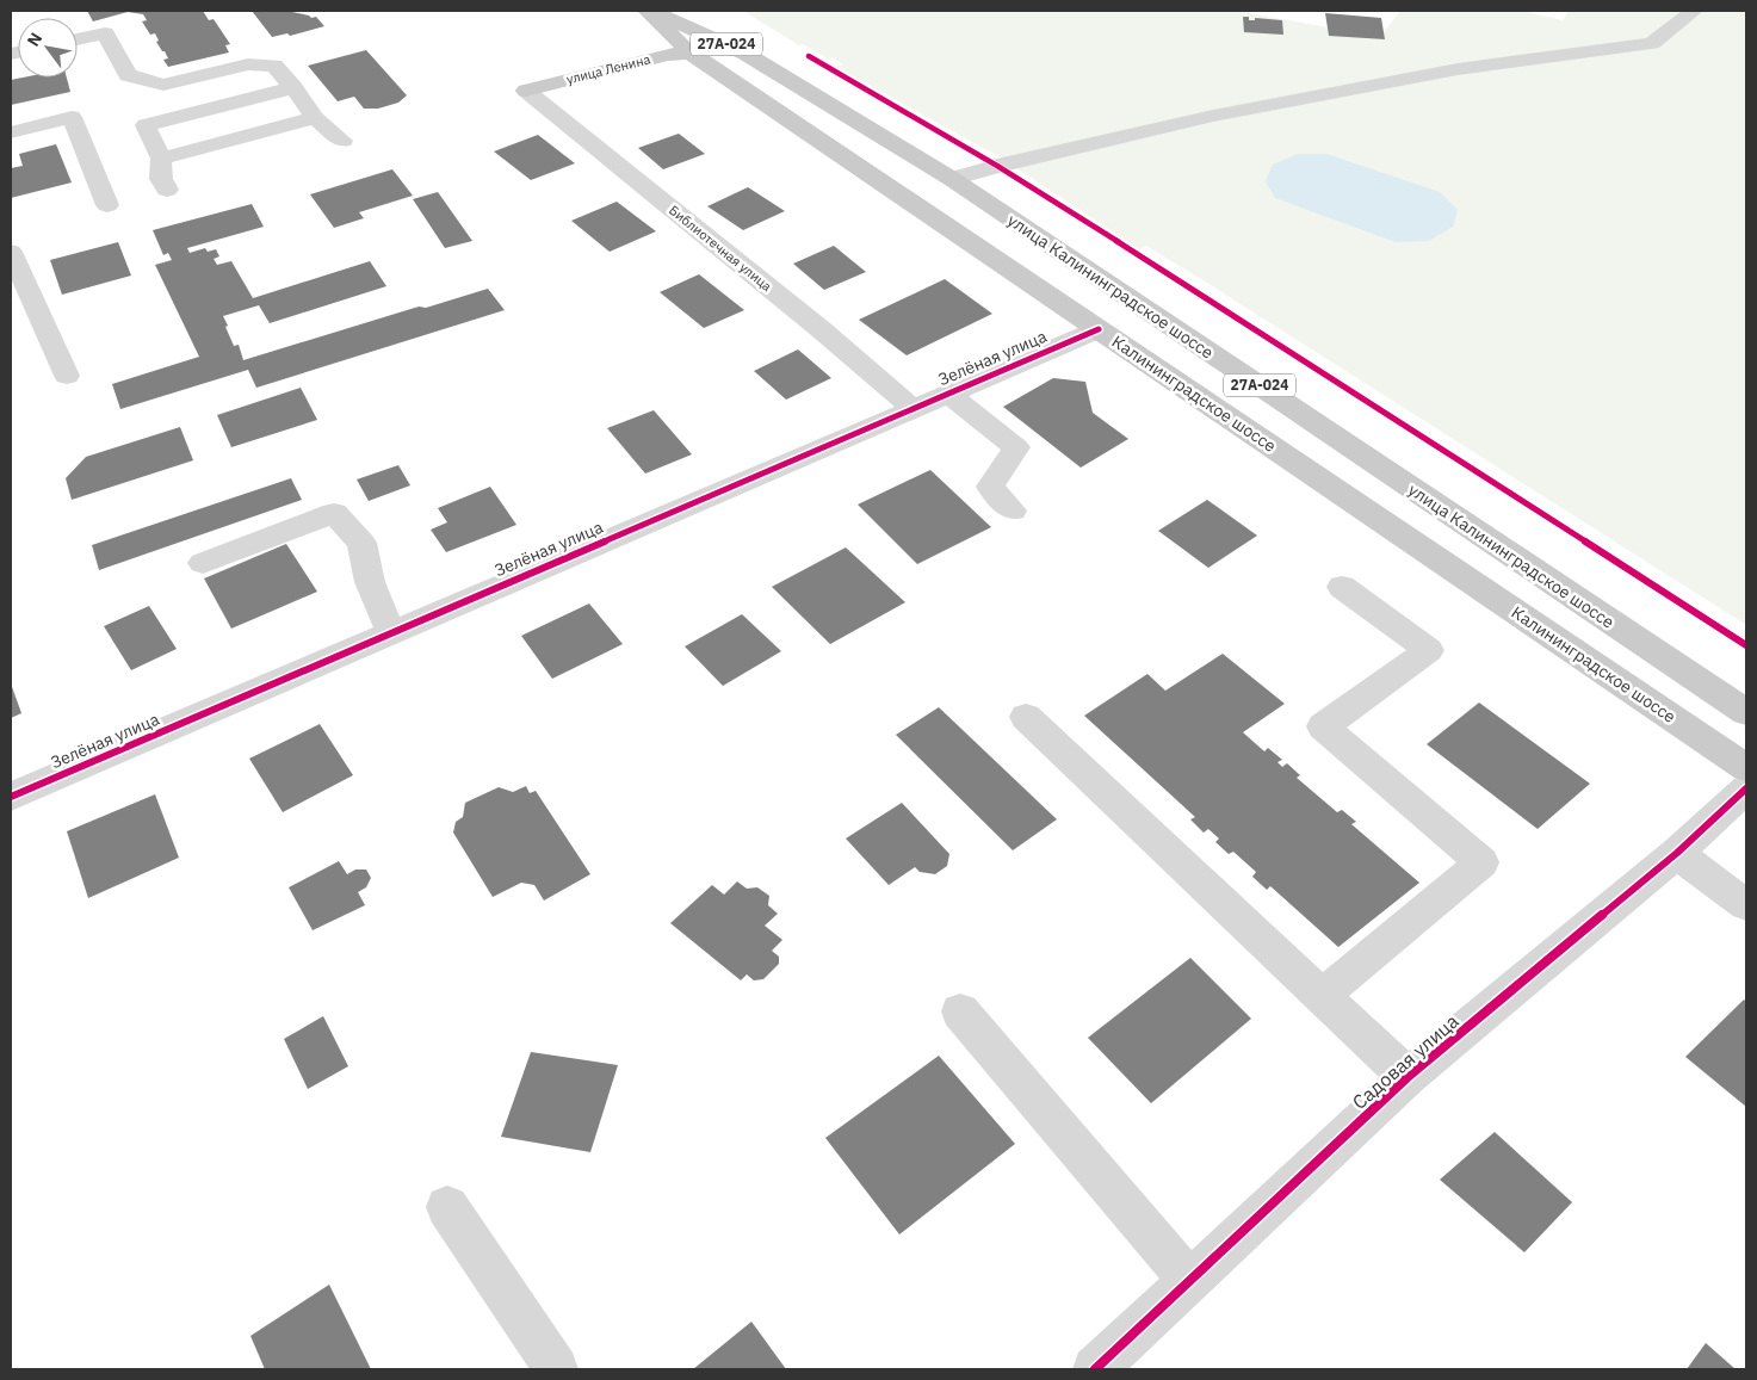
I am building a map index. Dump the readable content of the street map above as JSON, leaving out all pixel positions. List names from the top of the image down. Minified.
{"streets":{"main road":["27А-024","улица Ленина","улица Калининградское шоссе","Калининградское шоссе"],"street":["Библиотечная улица","Зелёная улица","Садовая улица"]},"crossings":[["улица Ленина","Библиотечная улица"],["улица Ленина","улица Калининградское шоссе"],["улица Ленина","Калининградское шоссе"],["Библиотечная улица","Зелёная улица"],["улица Калининградское шоссе","Калининградское шоссе"],["Зелёная улица","Калининградское шоссе"]],"north":"top left"}
